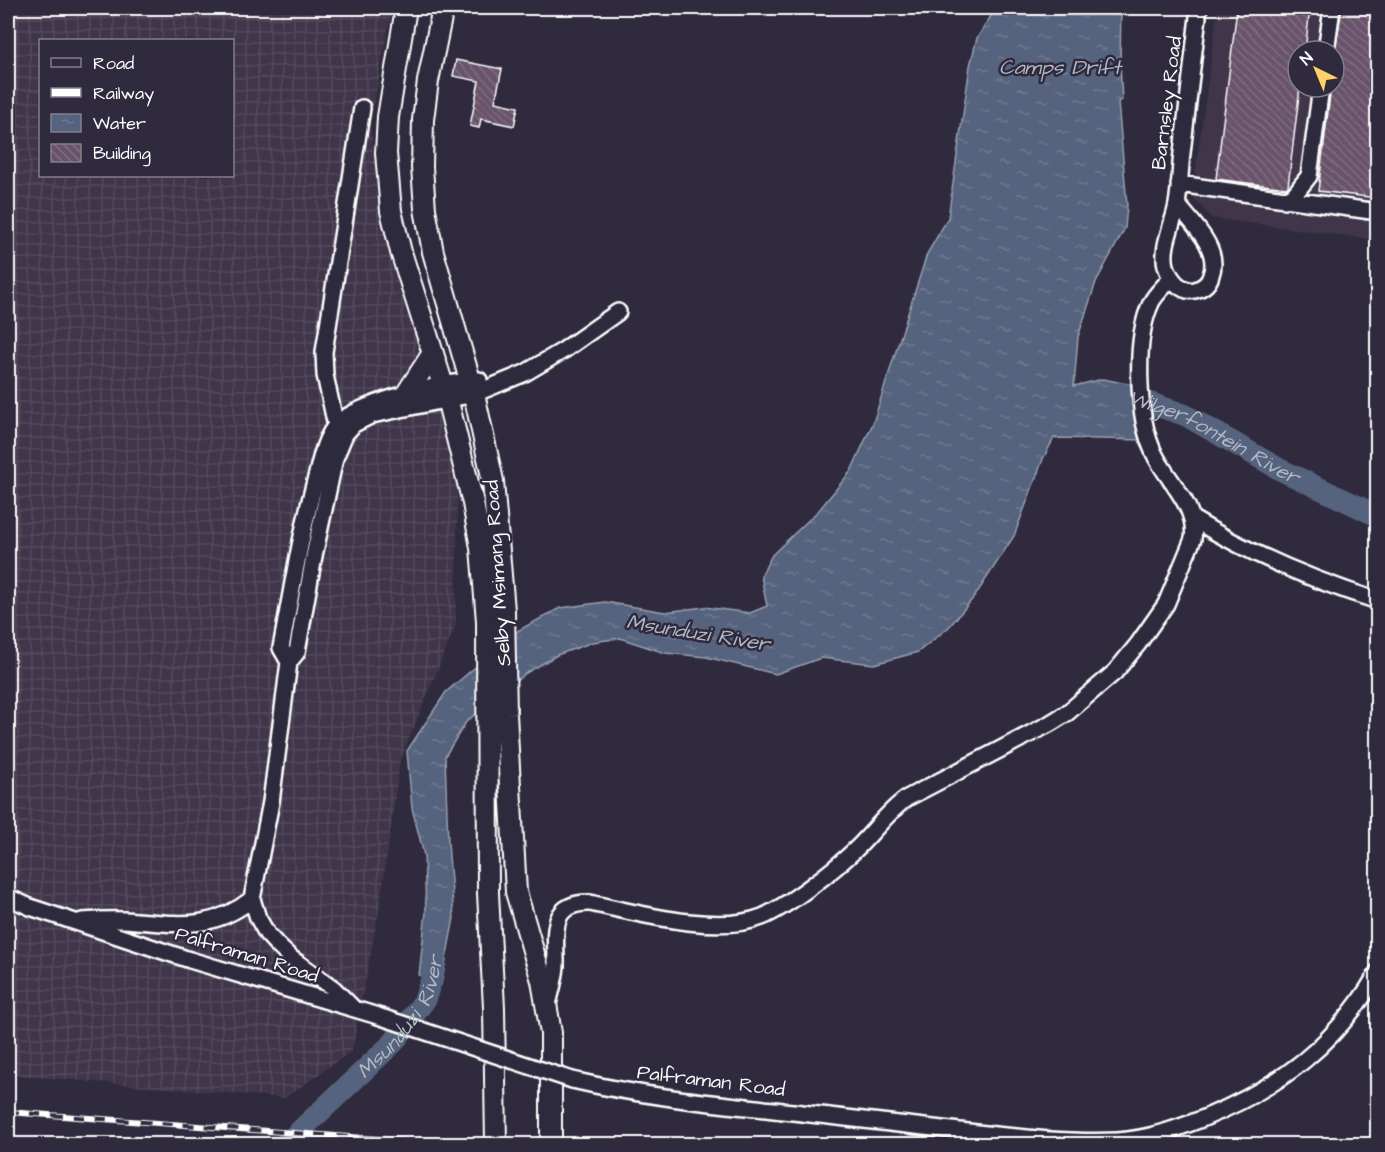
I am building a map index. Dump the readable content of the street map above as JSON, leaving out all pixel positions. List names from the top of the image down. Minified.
{"streets":{"main road":["Selby Msimang Road"],"lane":["Barnsley Road","Palframan Road"]},"water":["Camps Drift","Wilgerfontein River","Msunduzi River"],"legend":["Road","Railway","Water","Building"],"north":"top left"}
